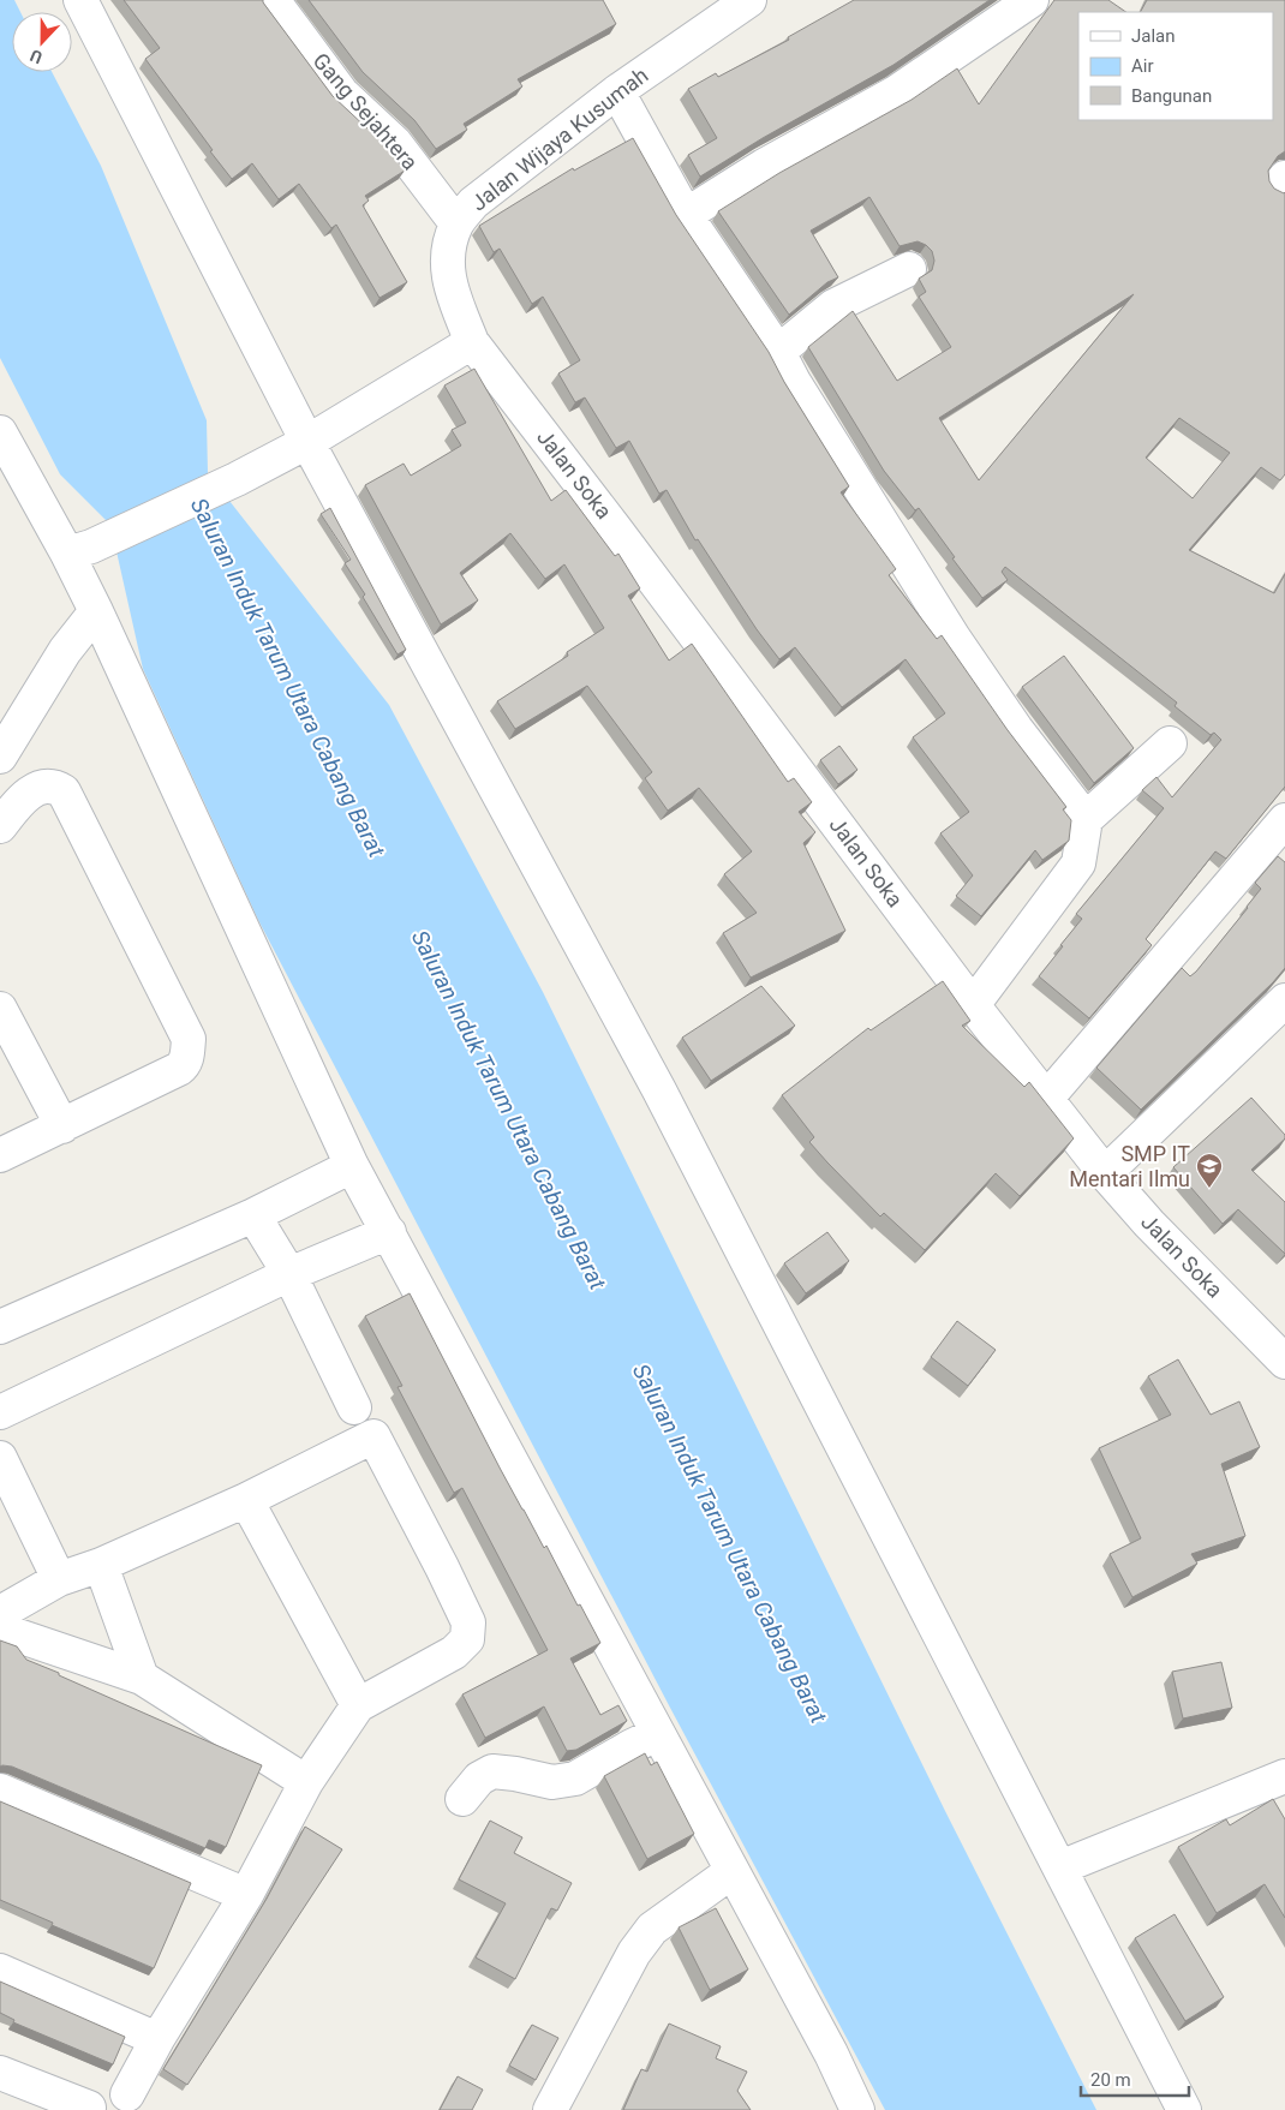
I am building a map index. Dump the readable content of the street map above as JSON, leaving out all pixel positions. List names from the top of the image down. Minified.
{"streets":{"street":["Gang Sejahtera","Jalan Wijaya Kusumah","Jalan Soka"]},"crossings":[["Gang Sejahtera","Jalan Wijaya Kusumah"],["Jalan Wijaya Kusumah","Jalan Soka"]],"water":["Saluran Induk Tarum Utara Cabang Barat"],"places":{"school or university":["SMP IT Mentari Ilmu"]},"legend":["Jalan","Air","Bangunan"],"scale_bar":"20 m","north":"bottom"}
